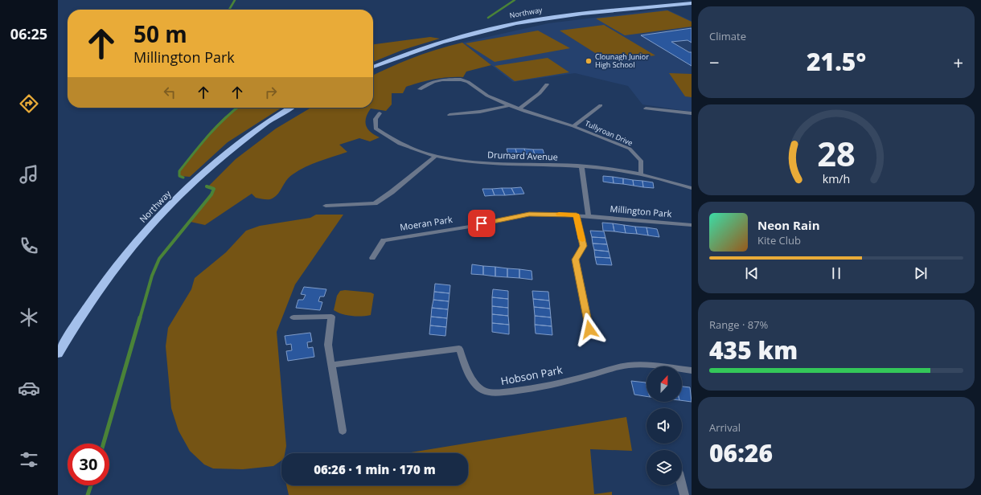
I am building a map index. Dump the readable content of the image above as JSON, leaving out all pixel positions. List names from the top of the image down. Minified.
{"streets":{"highway":["Northway"],"street":["Tullyroan Drive","Drumard Avenue","Millington Park","Moeran Park","Hobson Park"]},"crossings":[["Tullyroan Drive","Drumard Avenue"],["Millington Park","Moeran Park"]],"places":["Clounagh Junior High School"],"north":"top","page":{"tabs":"06:25","tile":["Climate",["Range · 87%","435 km"],["Arrival","06:26"]],"turn":["50 m","Millington Park"],"heat":["−","21.5°","+"],"song":["Neon Rain","Kite Club"],"limit":"30","trip":"06:26 · 1 min · 170 m","gauge":["28","km/h"]}}
